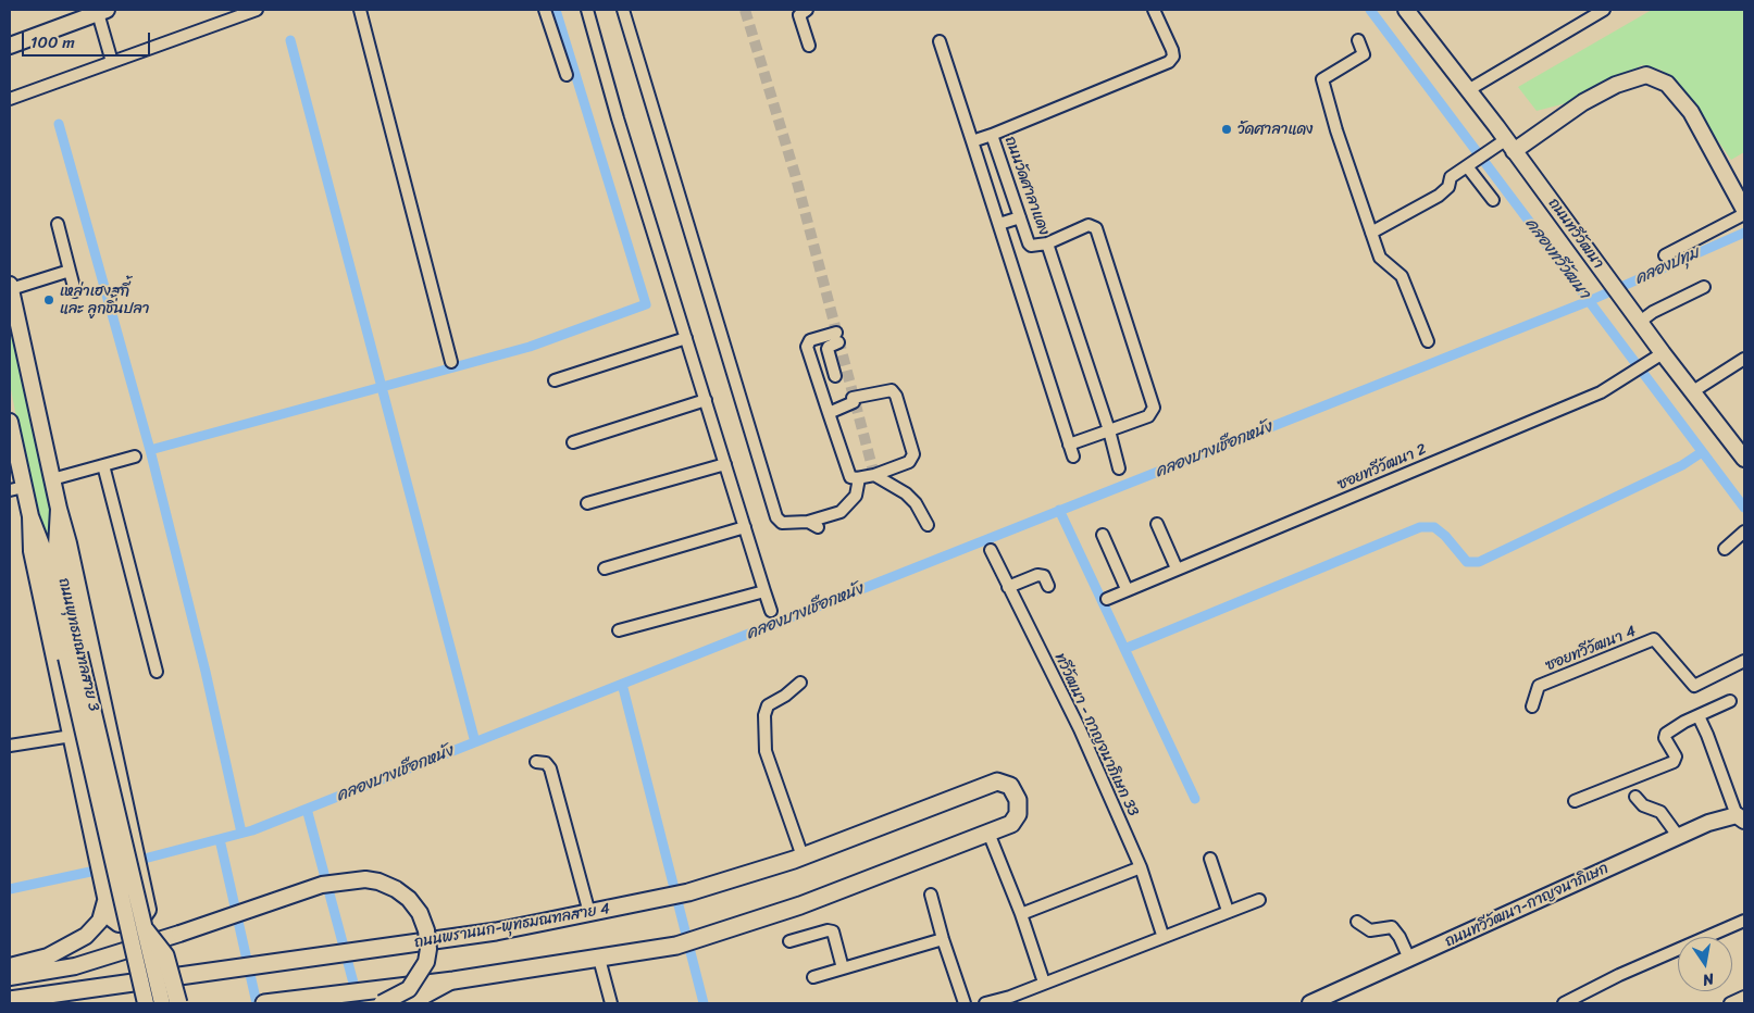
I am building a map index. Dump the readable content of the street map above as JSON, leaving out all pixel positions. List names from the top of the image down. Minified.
{"streets":{"main road":["ถนนทวีวัฒนา","ถนนพุทธมณฑลสาย 3","ถนนทวีวัฒนา-กาญจนาภิเษก","ถนนพรานนก-พุทธมณฑลสาย 4"],"street":["ถนนวัดศาลาแดง","ซอยทวีวัฒนา 2","ซอยทวีวัฒนา 4","ทวีวัฒนา - กาญจนาภิเษก 33"]},"crossings":[["ถนนทวีวัฒนา","ซอยทวีวัฒนา 2"]],"water":["คลองทวีวัฒนา","คลองปทุม","คลองบางเชือกหนัง"],"places":["วัดศาลาแดง","เหล่าเฮงสุกี้ และ ลูกชิ้นปลา"],"scale_bar":"100 m","north":"bottom"}
